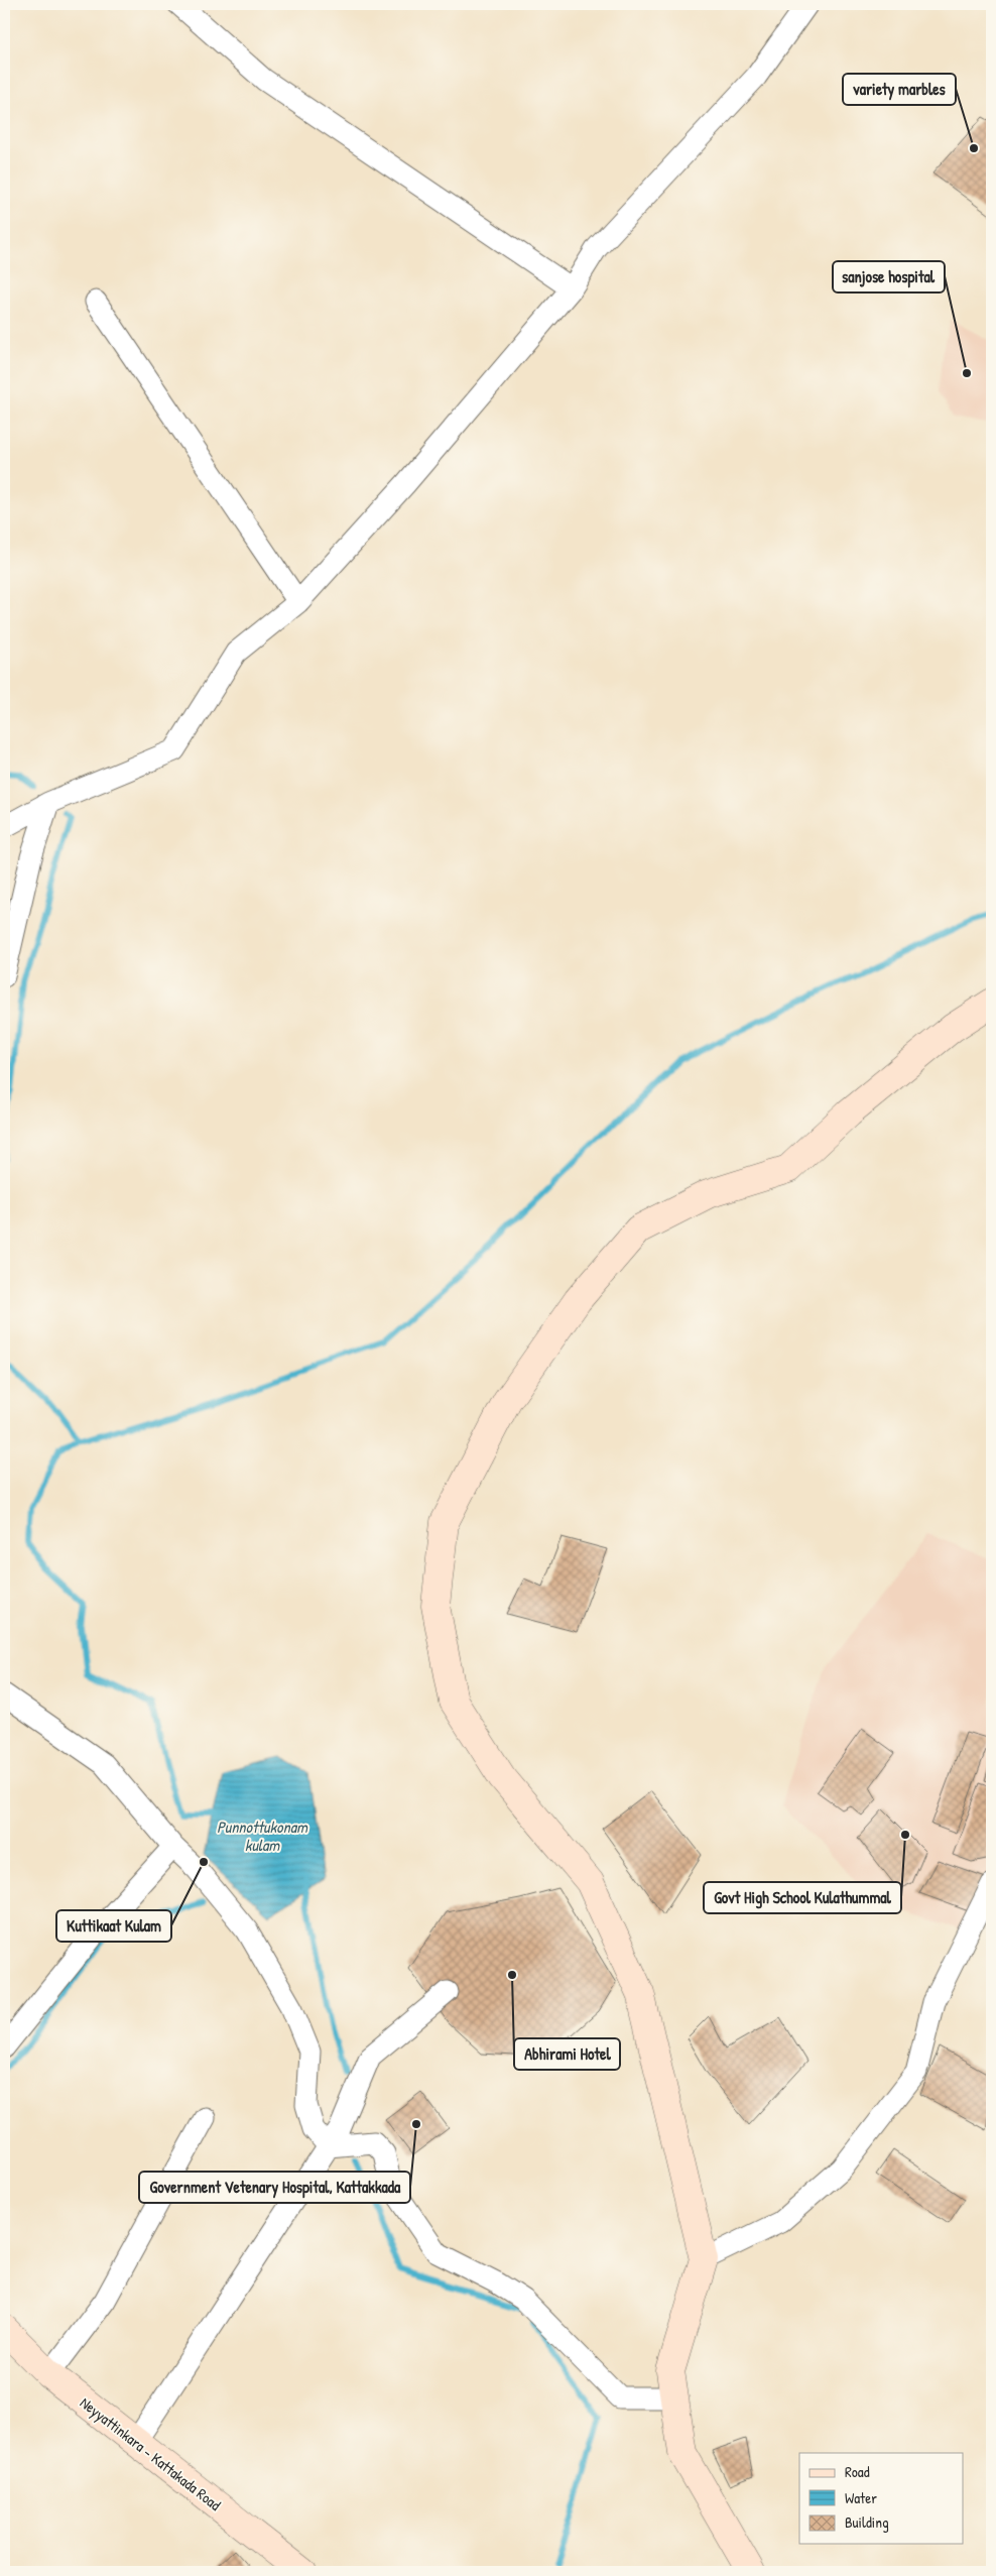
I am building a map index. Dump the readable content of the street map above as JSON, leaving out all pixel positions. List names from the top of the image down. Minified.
{"streets":{"main road":["Neyyattinkara - Kattakada Road"]},"water":["Punnottukonam kulam"],"places":["variety marbles","sanjose hospital","Govt High School Kulathummal","Kuttikaat Kulam","Abhirami Hotel","Government Vetenary Hospital, Kattakkada"],"legend":["Road","Water","Building"]}
